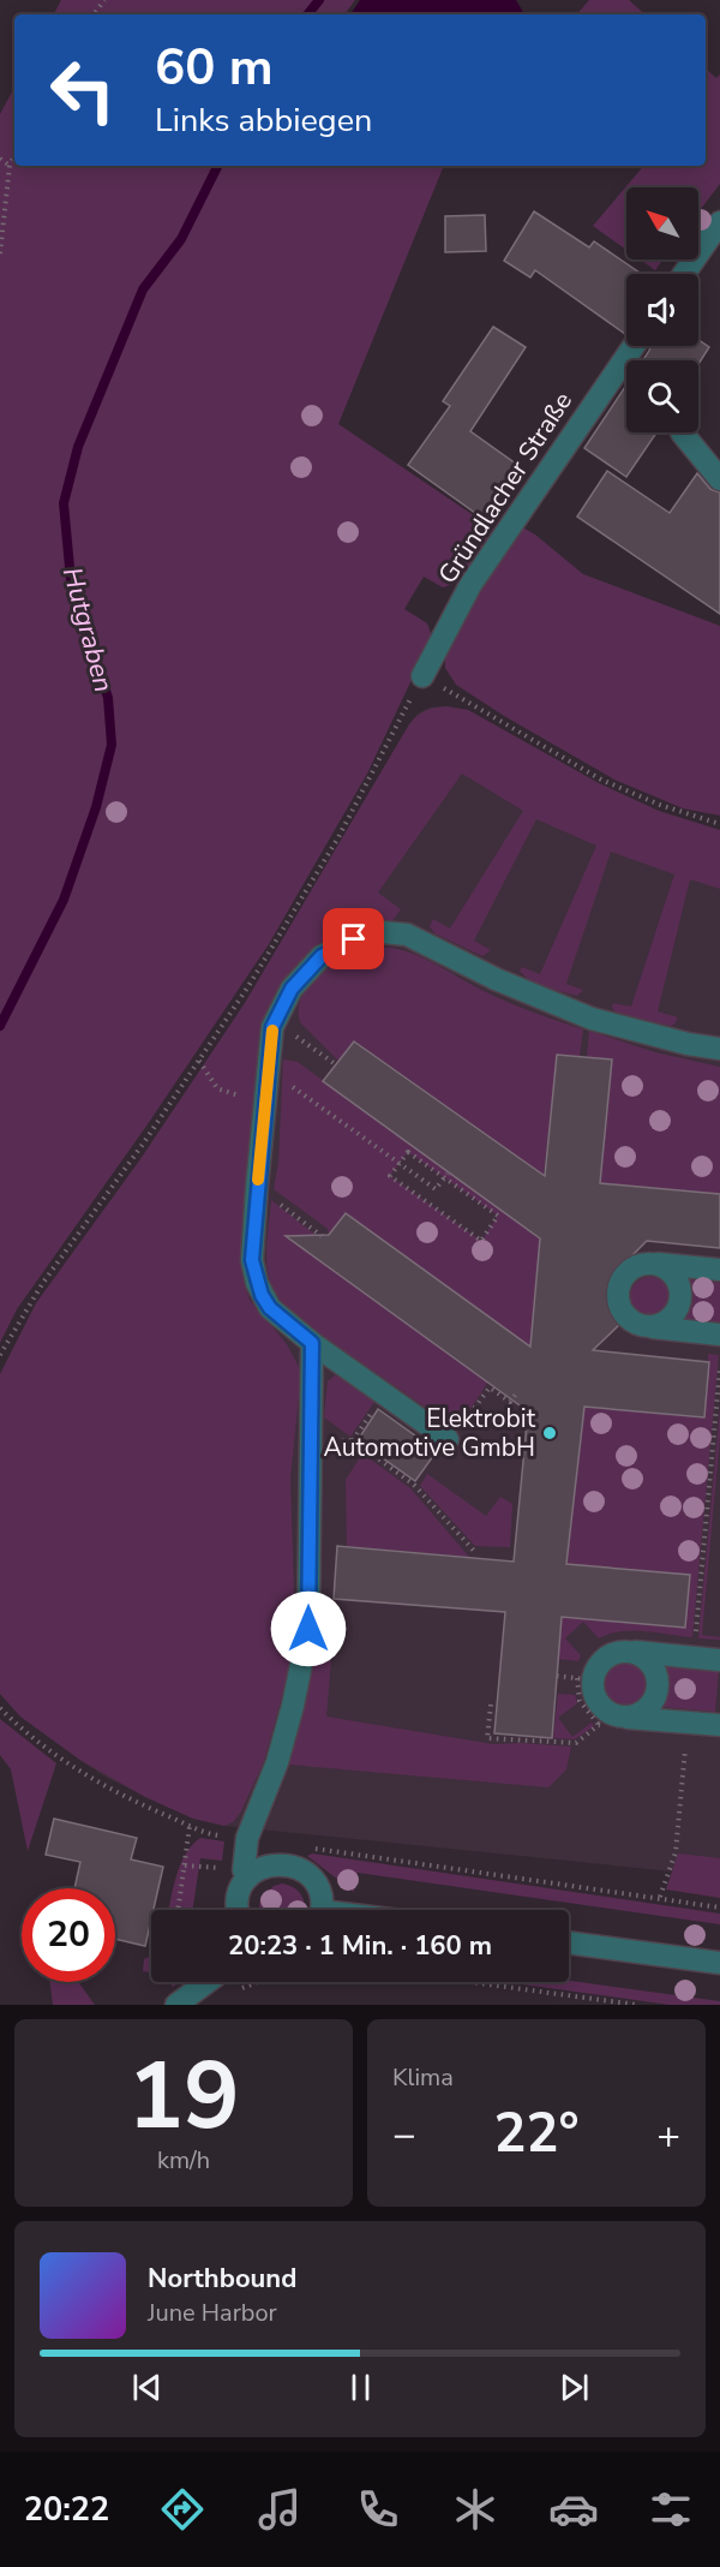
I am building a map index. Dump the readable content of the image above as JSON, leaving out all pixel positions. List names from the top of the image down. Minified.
{"streets":{"street":["Gründlacher Straße"]},"water":["Hutgraben"],"places":["Elektrobit Automotive GmbH"],"north":"top left","page":{"turn":["60 m","Links abbiegen"],"limit":"20","trip":"20:23 · 1 Min. · 160 m","tile":[["19","km/h"],"Klima"],"heat":["−","22°","+"],"song":["Northbound","June Harbor"],"tabs":"20:22"}}
